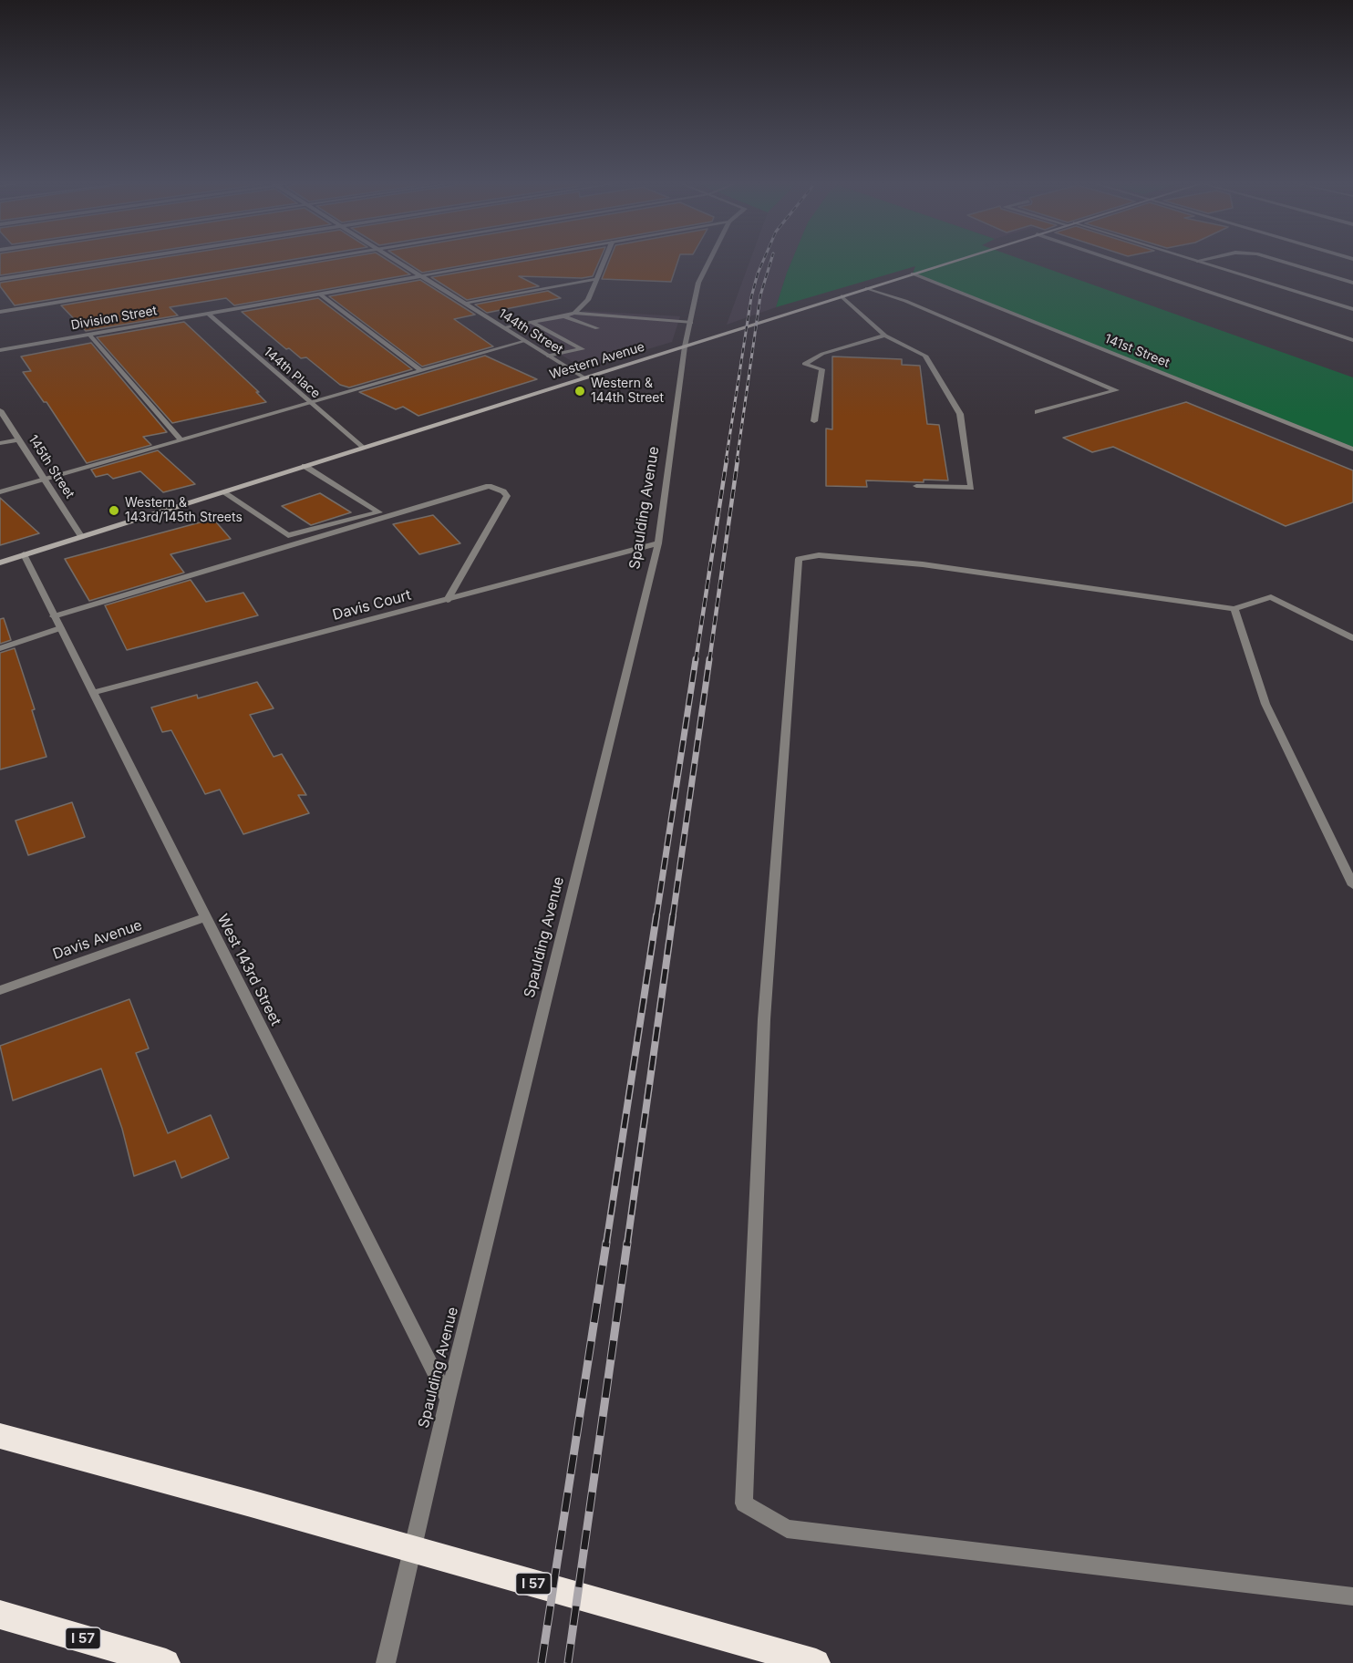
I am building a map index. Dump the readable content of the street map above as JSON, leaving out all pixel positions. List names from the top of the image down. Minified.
{"streets":{"highway":["I 57"],"main road":["Western Avenue"],"street":["Division Street","144th Street","141st Street","144th Place","145th Street","Spaulding Avenue","Davis Court","Davis Avenue","West 143rd Street"]},"crossings":[["Division Street","144th Street"],["Division Street","144th Place"],["144th Street","Western Avenue"],["141st Street","Western Avenue"],["Western Avenue","144th Place"],["Western Avenue","145th Street"],["Western Avenue","Spaulding Avenue"],["Western Avenue","West 143rd Street"],["Spaulding Avenue","Davis Court"],["Spaulding Avenue","West 143rd Street"],["Davis Court","West 143rd Street"],["Davis Avenue","West 143rd Street"]],"places":["Western & 144th Street","Western & 143rd/145th Streets"]}
